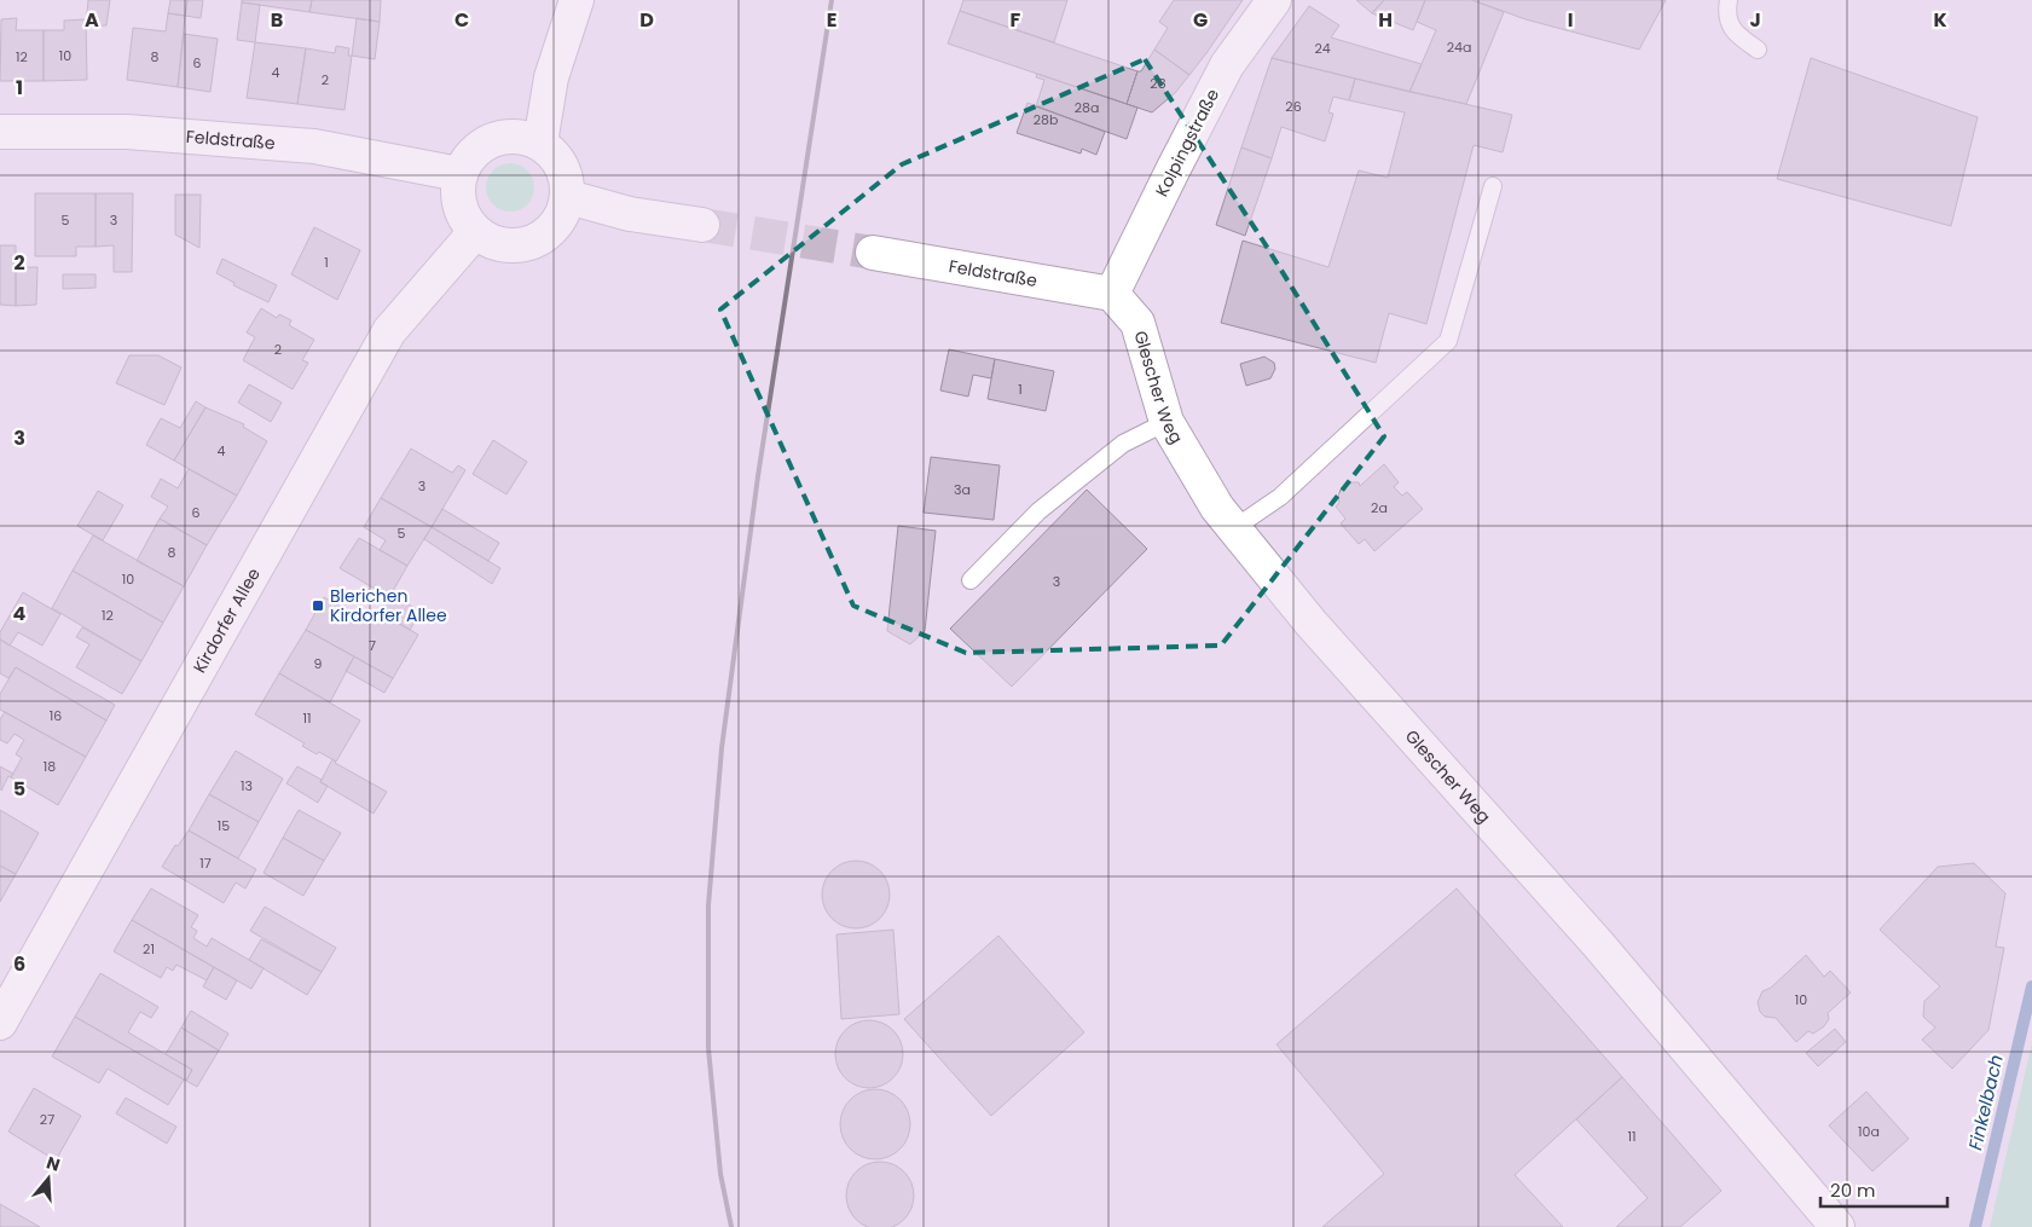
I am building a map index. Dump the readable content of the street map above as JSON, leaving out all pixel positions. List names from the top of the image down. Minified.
{"streets":{"street":["Feldstraße","Kolpingstraße","Glescher Weg","Kirdorfer Allee"]},"crossings":[["Feldstraße","Kolpingstraße"],["Feldstraße","Glescher Weg"],["Feldstraße","Kirdorfer Allee"],["Kolpingstraße","Glescher Weg"]],"water":["Finkelbach"],"places":{"transit":["Blerichen Kirdorfer Allee"]},"house_numbers":["24a","24","10","12","8","6","4","2","28","26","28a","28b","5","3","1","2","1","4","3","3a","2a","6","5","8","10","3","12","7","9","16","11","18","13","15","17","21","10","27","10a","11"],"scale_bar":"20 m","north":"top","grid":{"columns":["A","B","C","D","E","F","G","H","I","J","K"],"rows":["1","2","3","4","5","6"]}}
